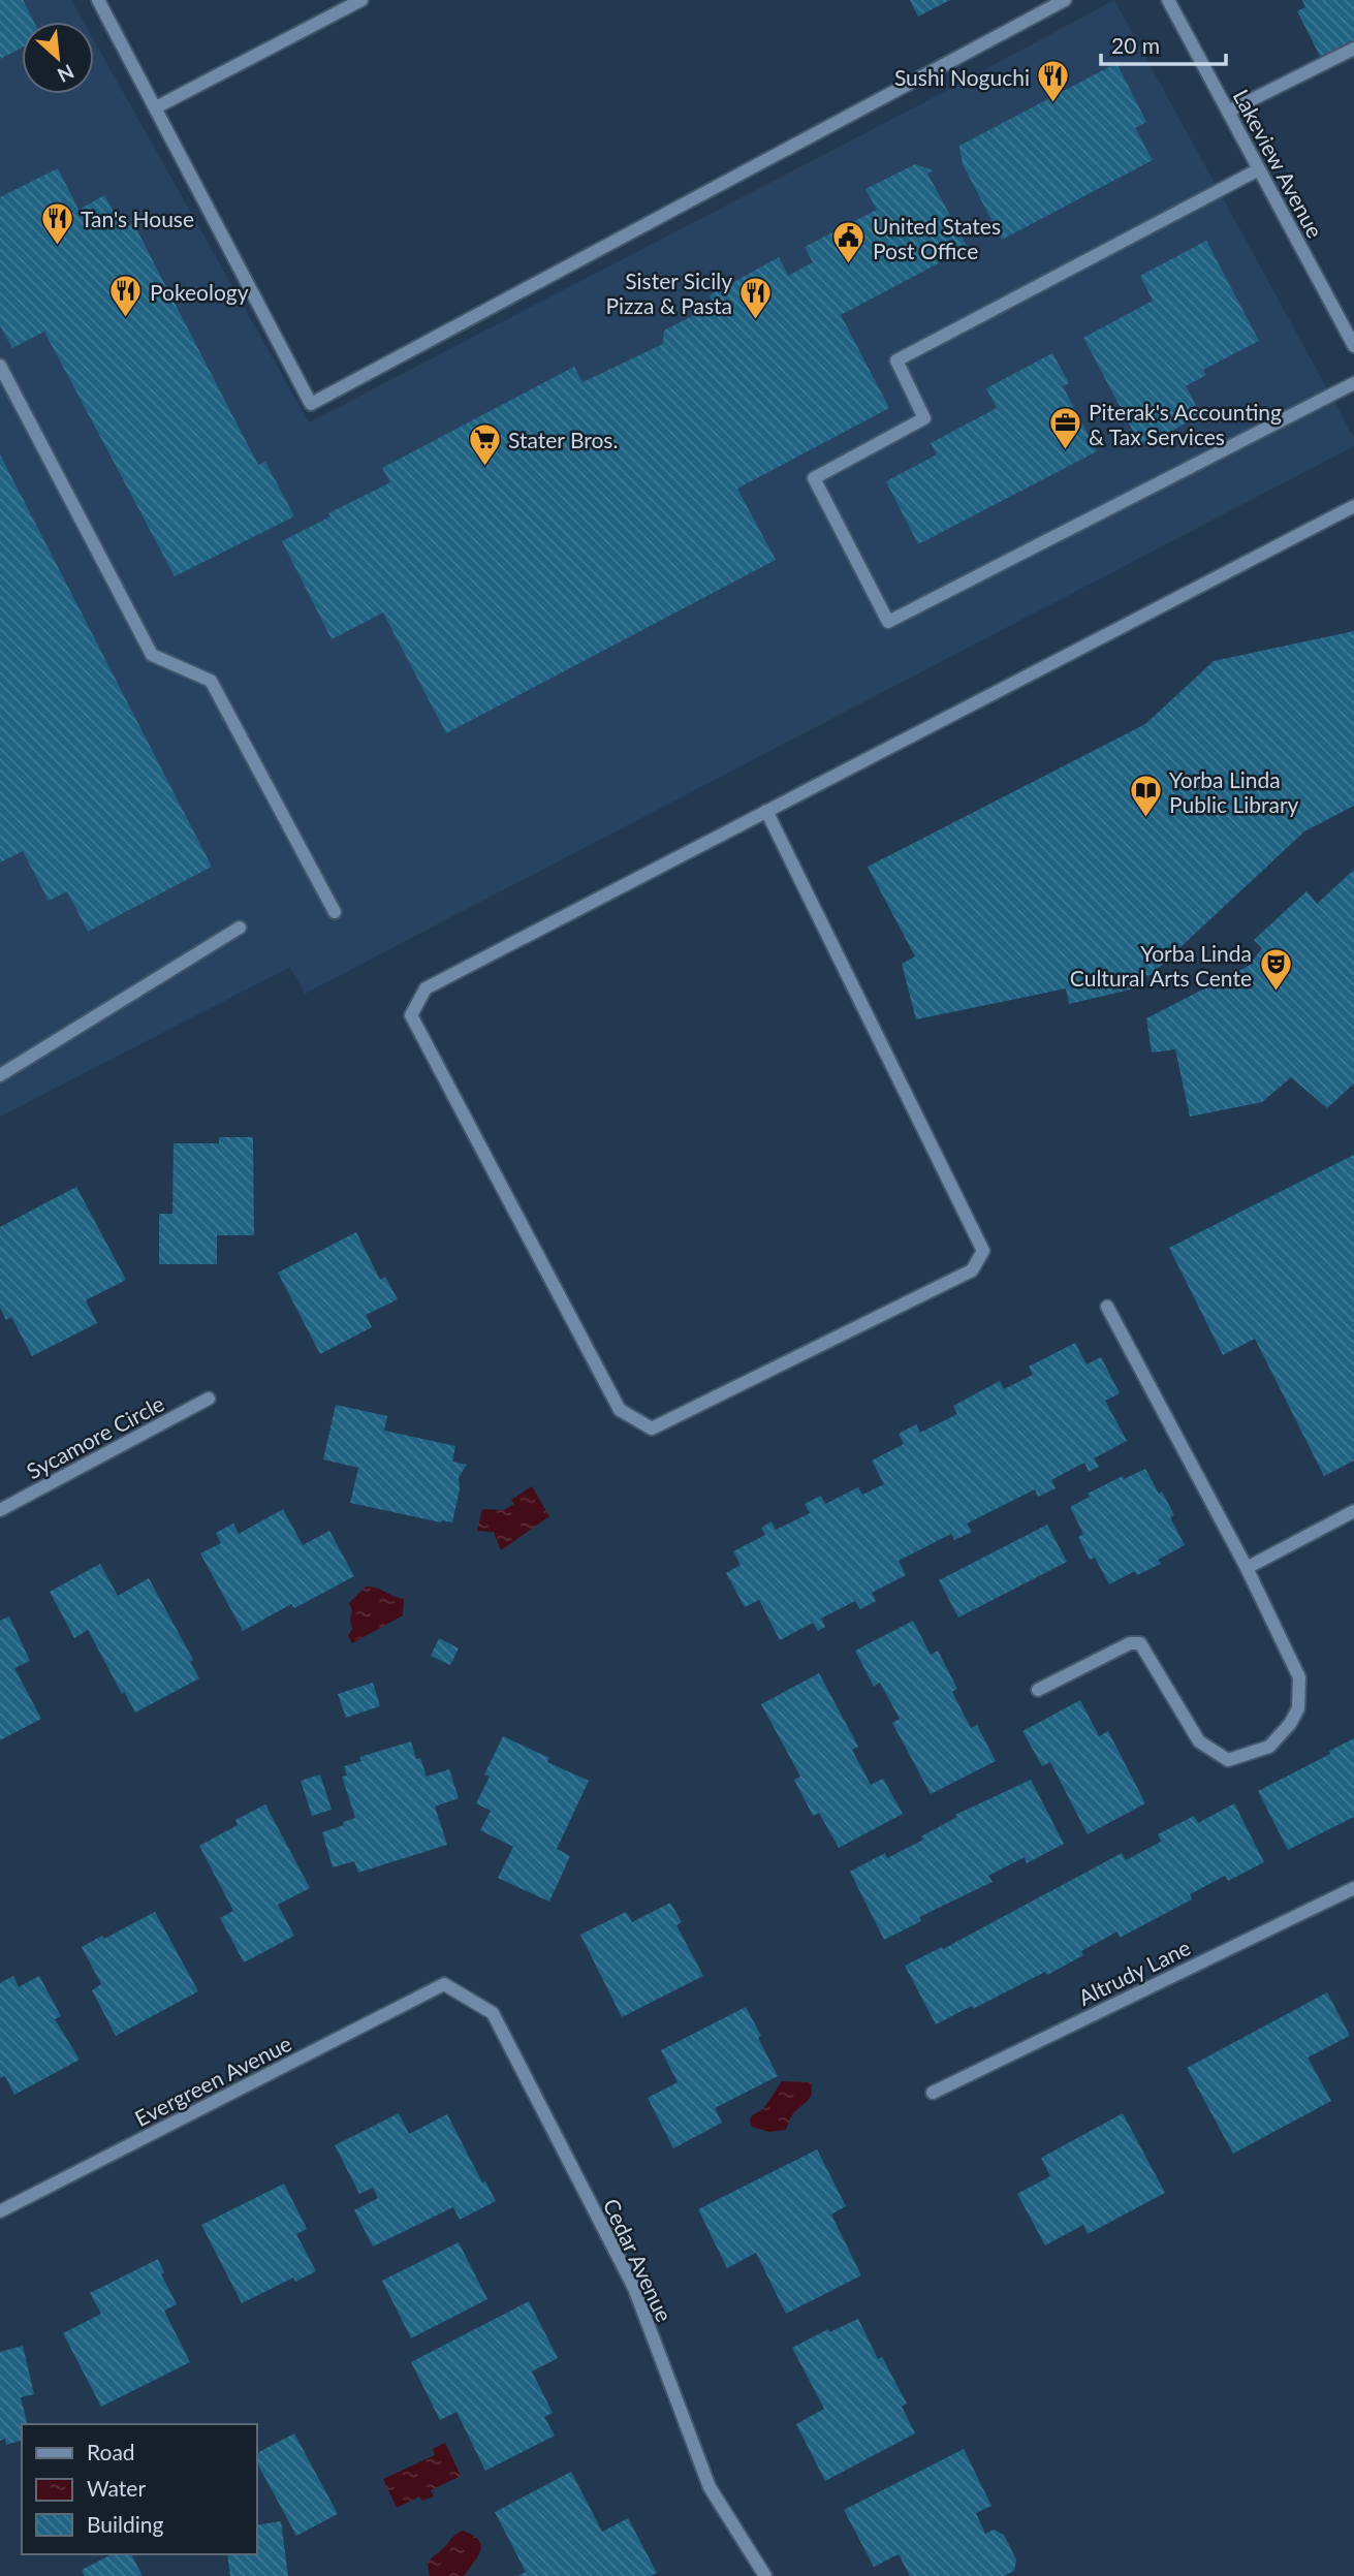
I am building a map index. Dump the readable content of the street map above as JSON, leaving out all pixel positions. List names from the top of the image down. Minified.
{"streets":{"street":["Lakeview Avenue","Sycamore Circle","Altrudy Lane","Evergreen Avenue","Cedar Avenue"]},"crossings":[["Evergreen Avenue","Cedar Avenue"]],"places":{"restaurant":["Sushi Noguchi","Tan's House","Pokeology","Sister Sicily Pizza & Pasta"],"public building":["United States Post Office"],"office":["Piterak's Accounting & Tax Services"],"supermarket":["Stater Bros."],"library":["Yorba Linda Public Library"],"theatre":["Yorba Linda Cultural Arts Cente"]},"legend":["Road","Water","Building"],"scale_bar":"20 m","north":"bottom right"}
